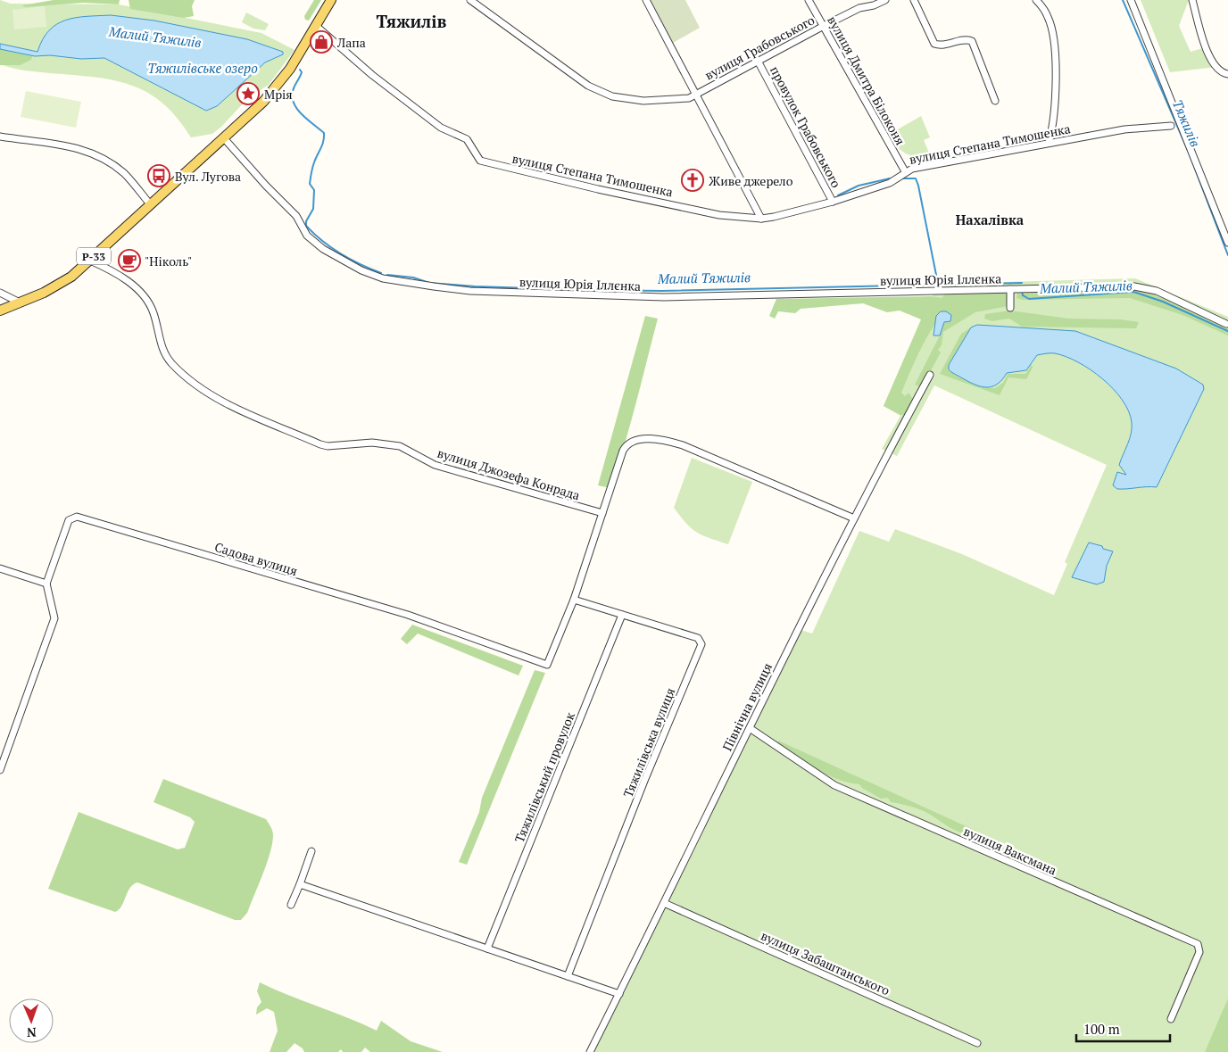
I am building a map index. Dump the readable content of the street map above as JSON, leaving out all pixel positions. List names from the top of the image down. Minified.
{"streets":{"main road":["Р-33"],"street":["вулиця Грабовського","вулиця Дмитра Білоконя","провулок Грабовського","вулиця Степана Тимошенка","вулиця Юрія Іллєнка","вулиця Джозефа Конрада","Садова вулиця","Північна вулиця","Тяжилівська вулиця","Тяжилівський провулок","вулиця Ваксмана","вулиця Забаштанського"]},"crossings":[["вулиця Грабовського","вулиця Дмитра Білоконя"],["вулиця Грабовського","провулок Грабовського"],["вулиця Дмитра Білоконя","вулиця Степана Тимошенка"],["провулок Грабовського","вулиця Степана Тимошенка"],["вулиця Степана Тимошенка","Р-33"],["Р-33","вулиця Юрія Іллєнка"],["Р-33","вулиця Джозефа Конрада"],["Садова вулиця","Тяжилівська вулиця"],["Північна вулиця","вулиця Ваксмана"],["Північна вулиця","вулиця Забаштанського"],["Тяжилівська вулиця","Тяжилівський провулок"]],"districts":["Тяжилів","Нахалівка"],"water":["Малий Тяжилів","Тяжилівське озеро","Тяжилів"],"places":{"shop":["Лапа"],"place":["Мрія"],"bus stop":["Вул. Лугова"],"church":["Живе джерело"],"cafe":["\"Ніколь\""]},"scale_bar":"100 m","north":"bottom"}
